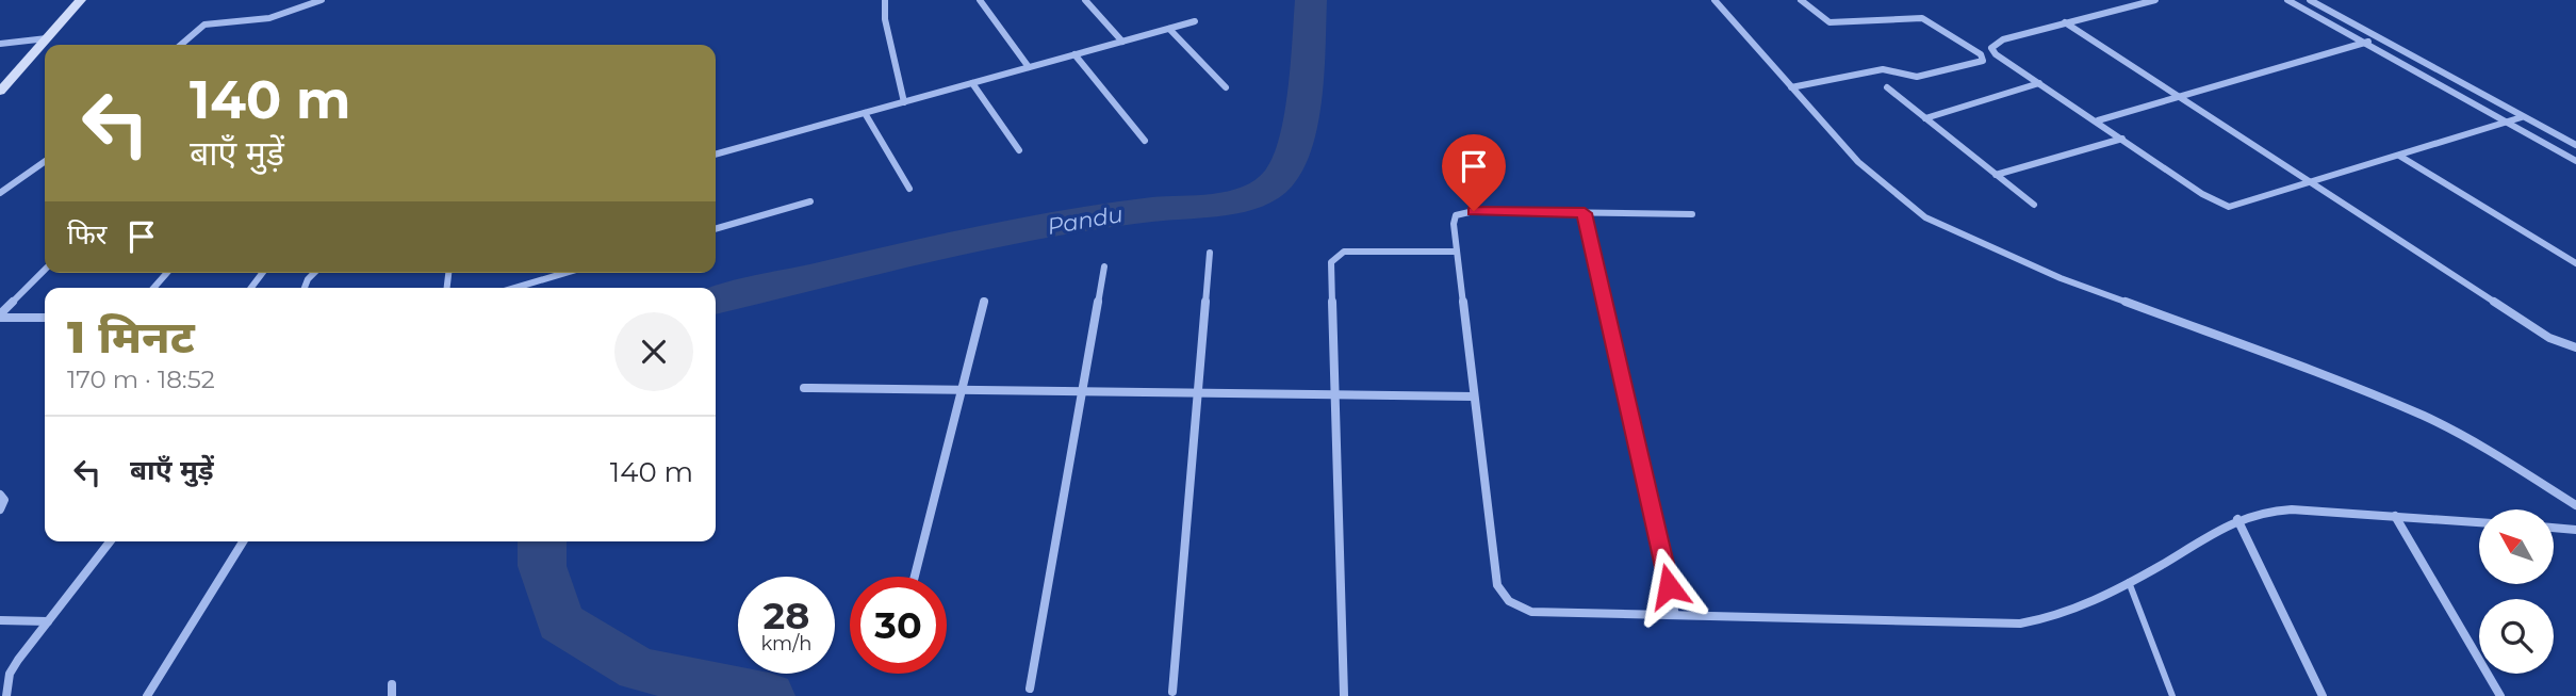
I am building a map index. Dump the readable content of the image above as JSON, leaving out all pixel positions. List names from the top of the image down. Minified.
{"water":["Pandu"],"north":"top left","page":{"turn":["140 m","बाएँ मुड़ें"],"then":"फिर","heading":["1 मिनट","170 m · 18:52"],"list":[{"name":"बाएँ मुड़ें","value":"140 m"}],"speed":"28 km/h","limit":"30"}}
